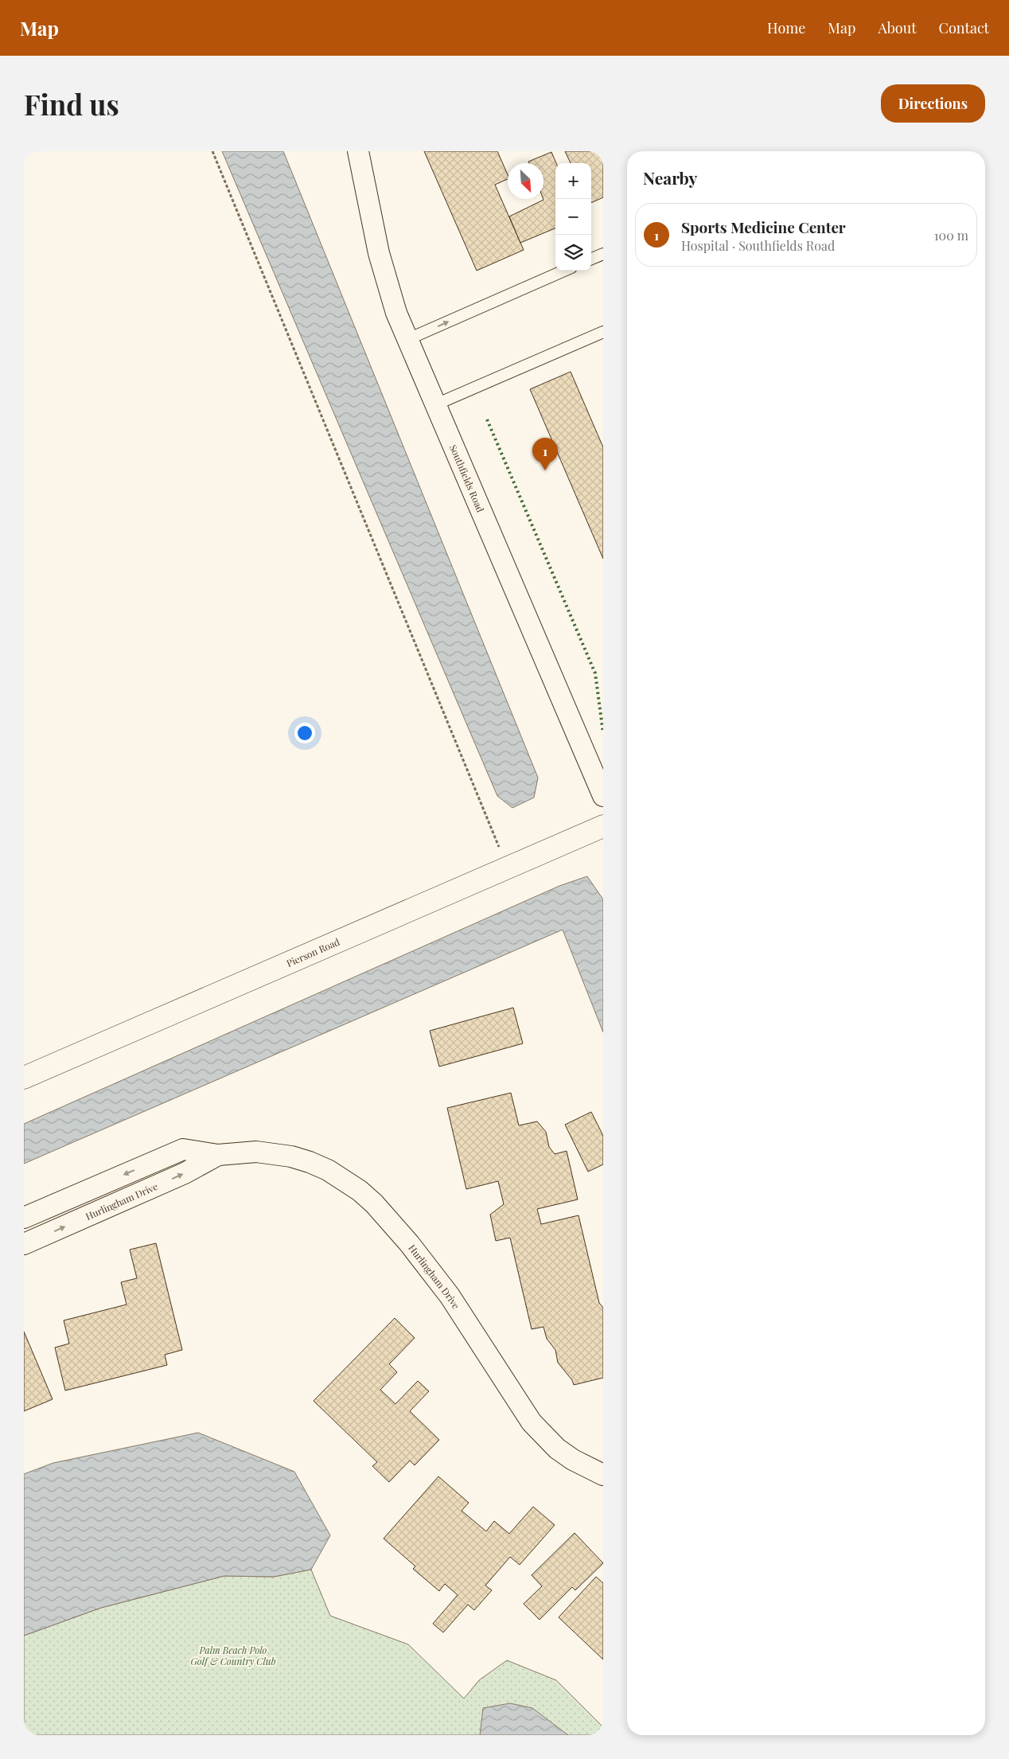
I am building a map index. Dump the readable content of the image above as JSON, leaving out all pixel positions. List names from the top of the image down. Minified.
{"streets":{"street":["Southfields Road","Pierson Road","Hurlingham Drive"]},"parks":["Palm Beach Polo Golf & Country Club"],"north":"bottom right","page":{"header":"Map","nav":["Home","Map","About","Contact"],"buttons":"Directions","title":"Find us","heading":"Nearby","map_buttons":["+","−"],"list":[{"mark":"1","name":"Sports Medicine Center","note":"Hospital · Southfields Road","value":"100 m"}],"pins":"1"}}
